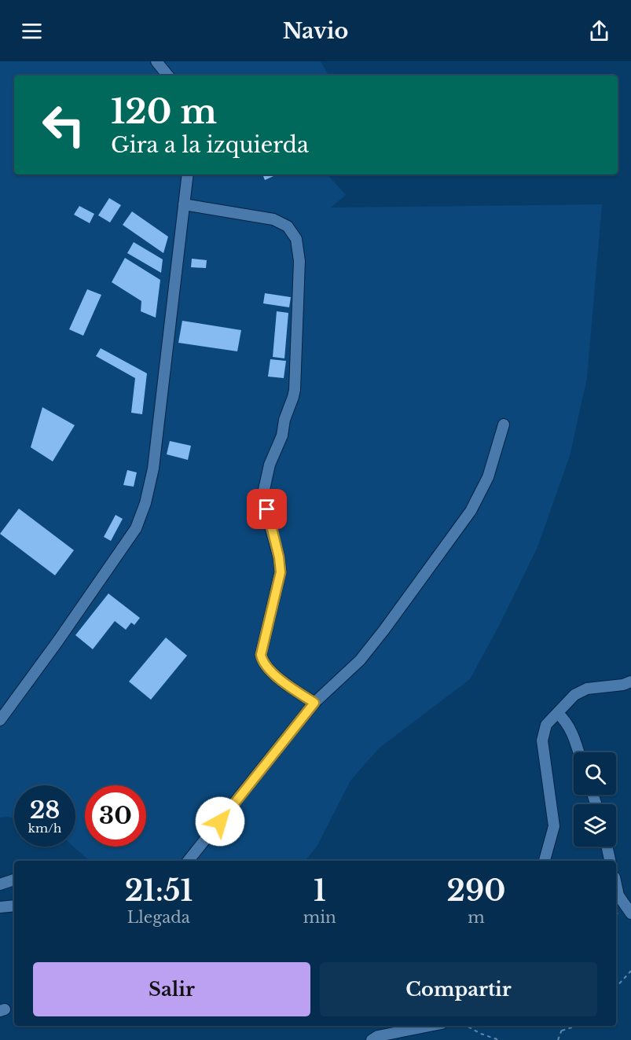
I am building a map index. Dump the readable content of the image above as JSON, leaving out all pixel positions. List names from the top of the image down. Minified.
{"page":{"header":"Navio","turn":["120 m","Gira a la izquierda"],"speed":"28 km/h","limit":"30","eta":["21:51","Llegada","1","min","290","m"],"buttons":["Salir","Compartir"]}}
